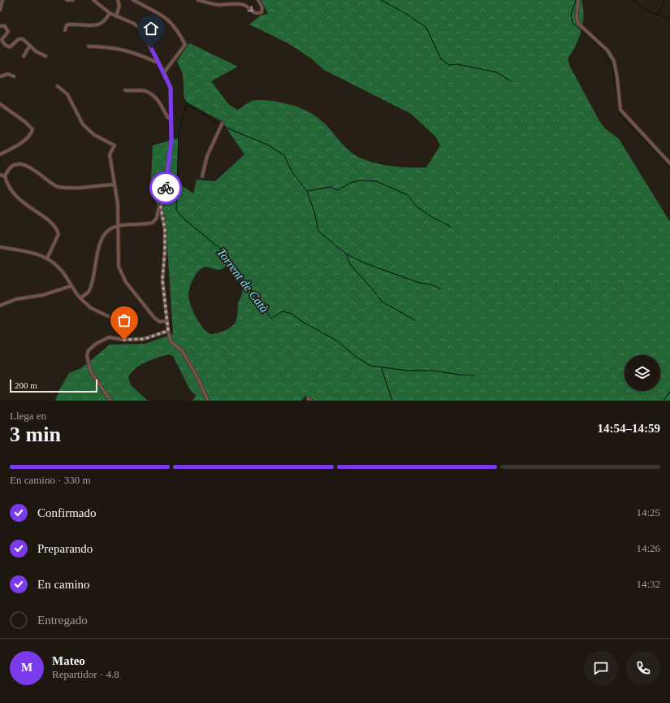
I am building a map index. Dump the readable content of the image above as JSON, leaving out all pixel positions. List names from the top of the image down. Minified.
{"water":["Torrent de Catà"],"scale_bar":"200 m","page":{"scale":"200 m","heading":["3 min","Llega en","14:54–14:59"],"panel":["Mateo","Repartidor · 4.8"],"bar":"En camino · 330 m","list":[["Confirmado","14:25"],["Preparando","14:26"],["En camino","14:32"],"Entregado"],"round":"M"}}
